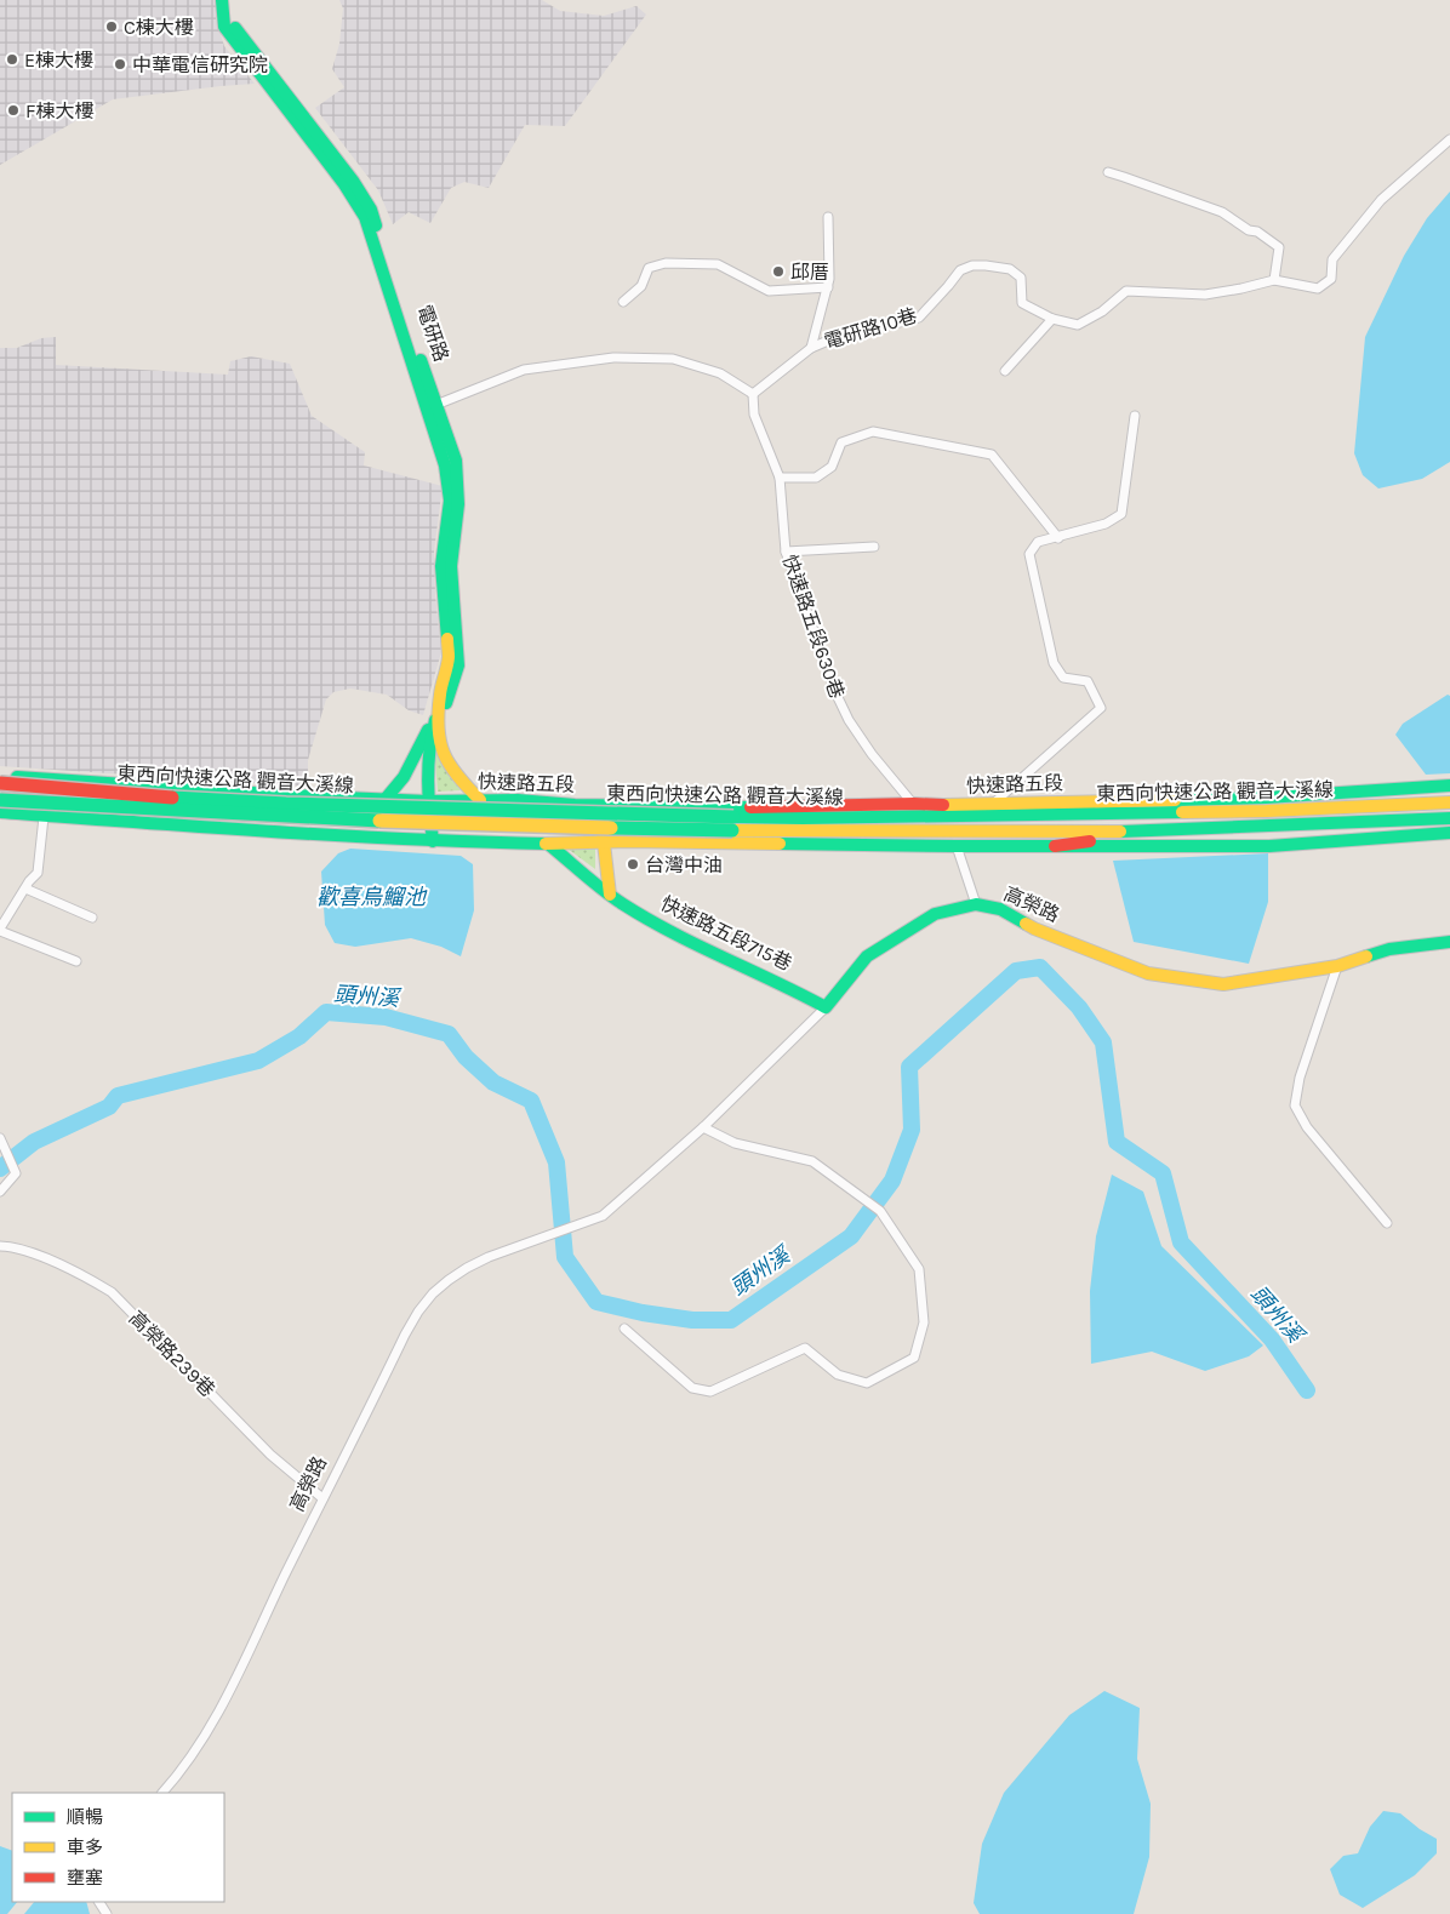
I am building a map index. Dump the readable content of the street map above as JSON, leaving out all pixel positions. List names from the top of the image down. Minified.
{"streets":{"main road":["電研路","東西向快速公路 觀音大溪線","快速路五段","高榮路","快速路五段715巷"],"street":["電研路10巷","快速路五段630巷","高榮路239巷"]},"crossings":[["電研路10巷","快速路五段630巷"],["電研路","快速路五段"],["快速路五段630巷","快速路五段"],["高榮路","快速路五段715巷"],["高榮路","高榮路239巷"]],"water":["歡喜烏鰡池","頭州溪"],"places":["C棟大樓","E棟大樓","中華電信研究院","F棟大樓","邱厝","台灣中油"],"legend":["順暢","車多","壅塞"]}
